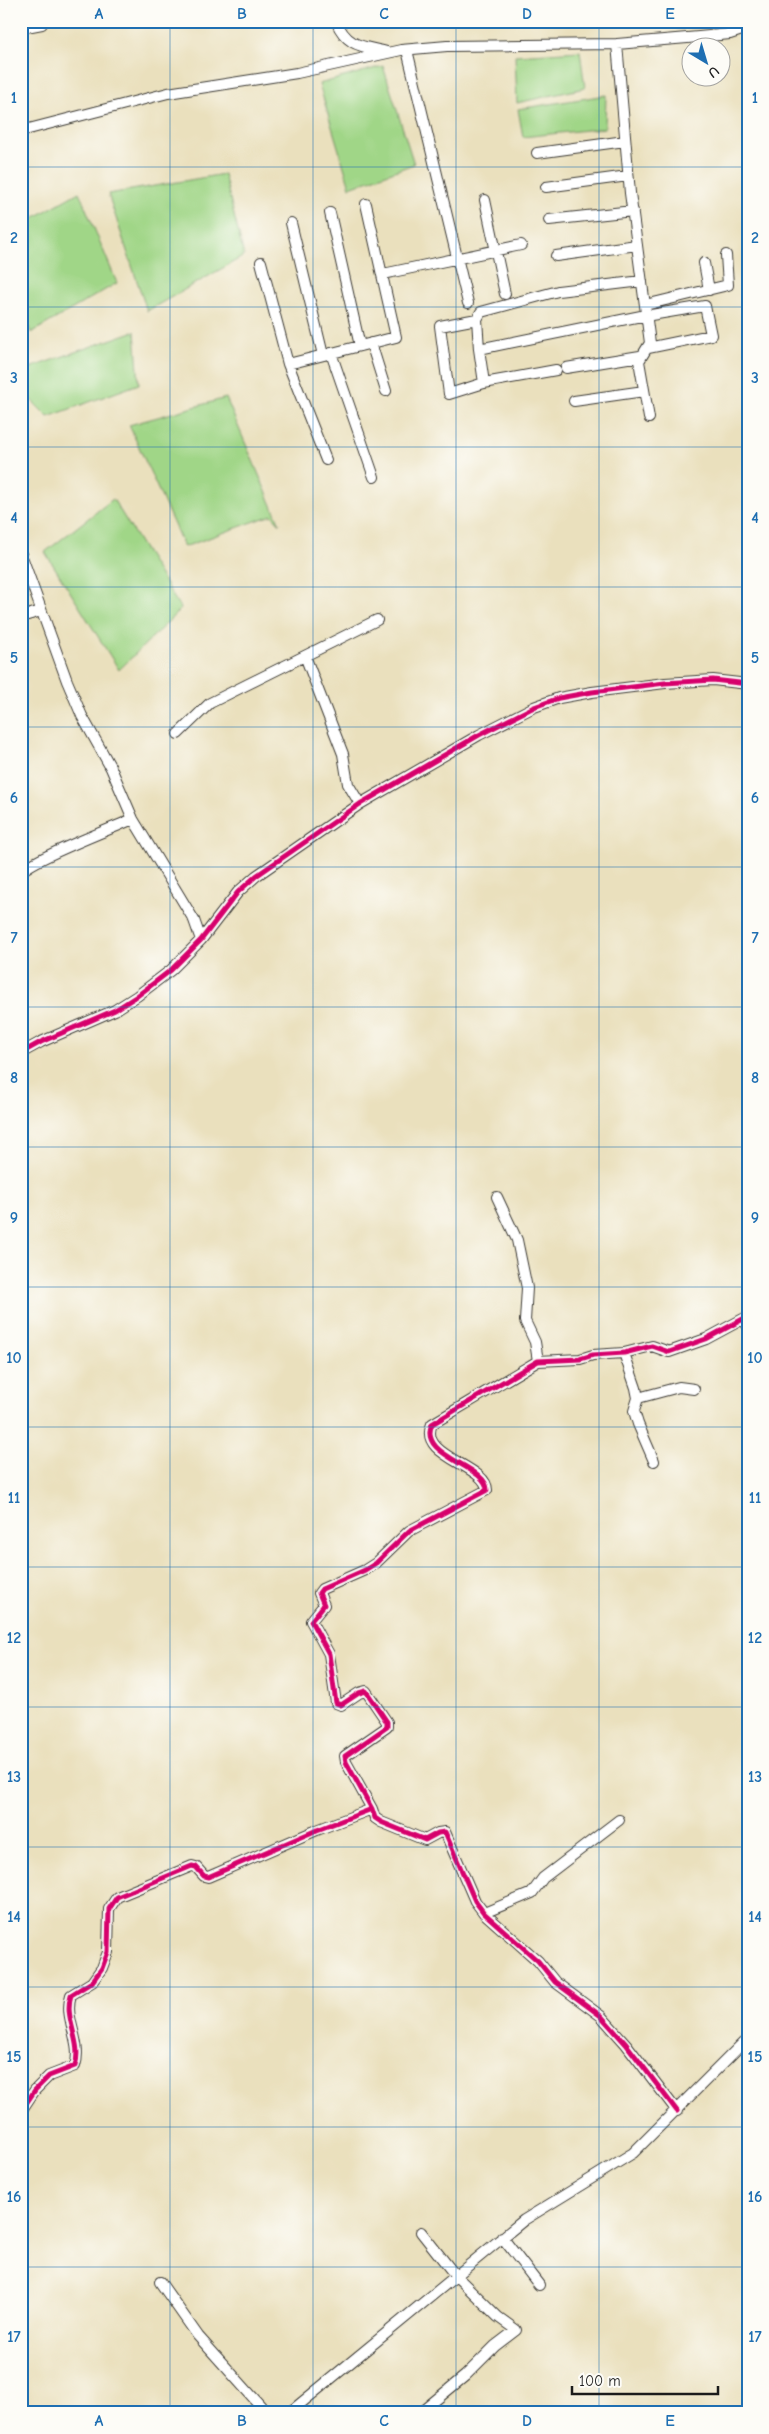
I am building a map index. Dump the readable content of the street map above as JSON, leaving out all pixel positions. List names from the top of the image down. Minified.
{"scale_bar":"100 m","north":"bottom right","grid":{"columns":["A","B","C","D","E"],"rows":["1","2","3","4","5","6","7","8","9","10","11","12","13","14","15","16","17"]}}
